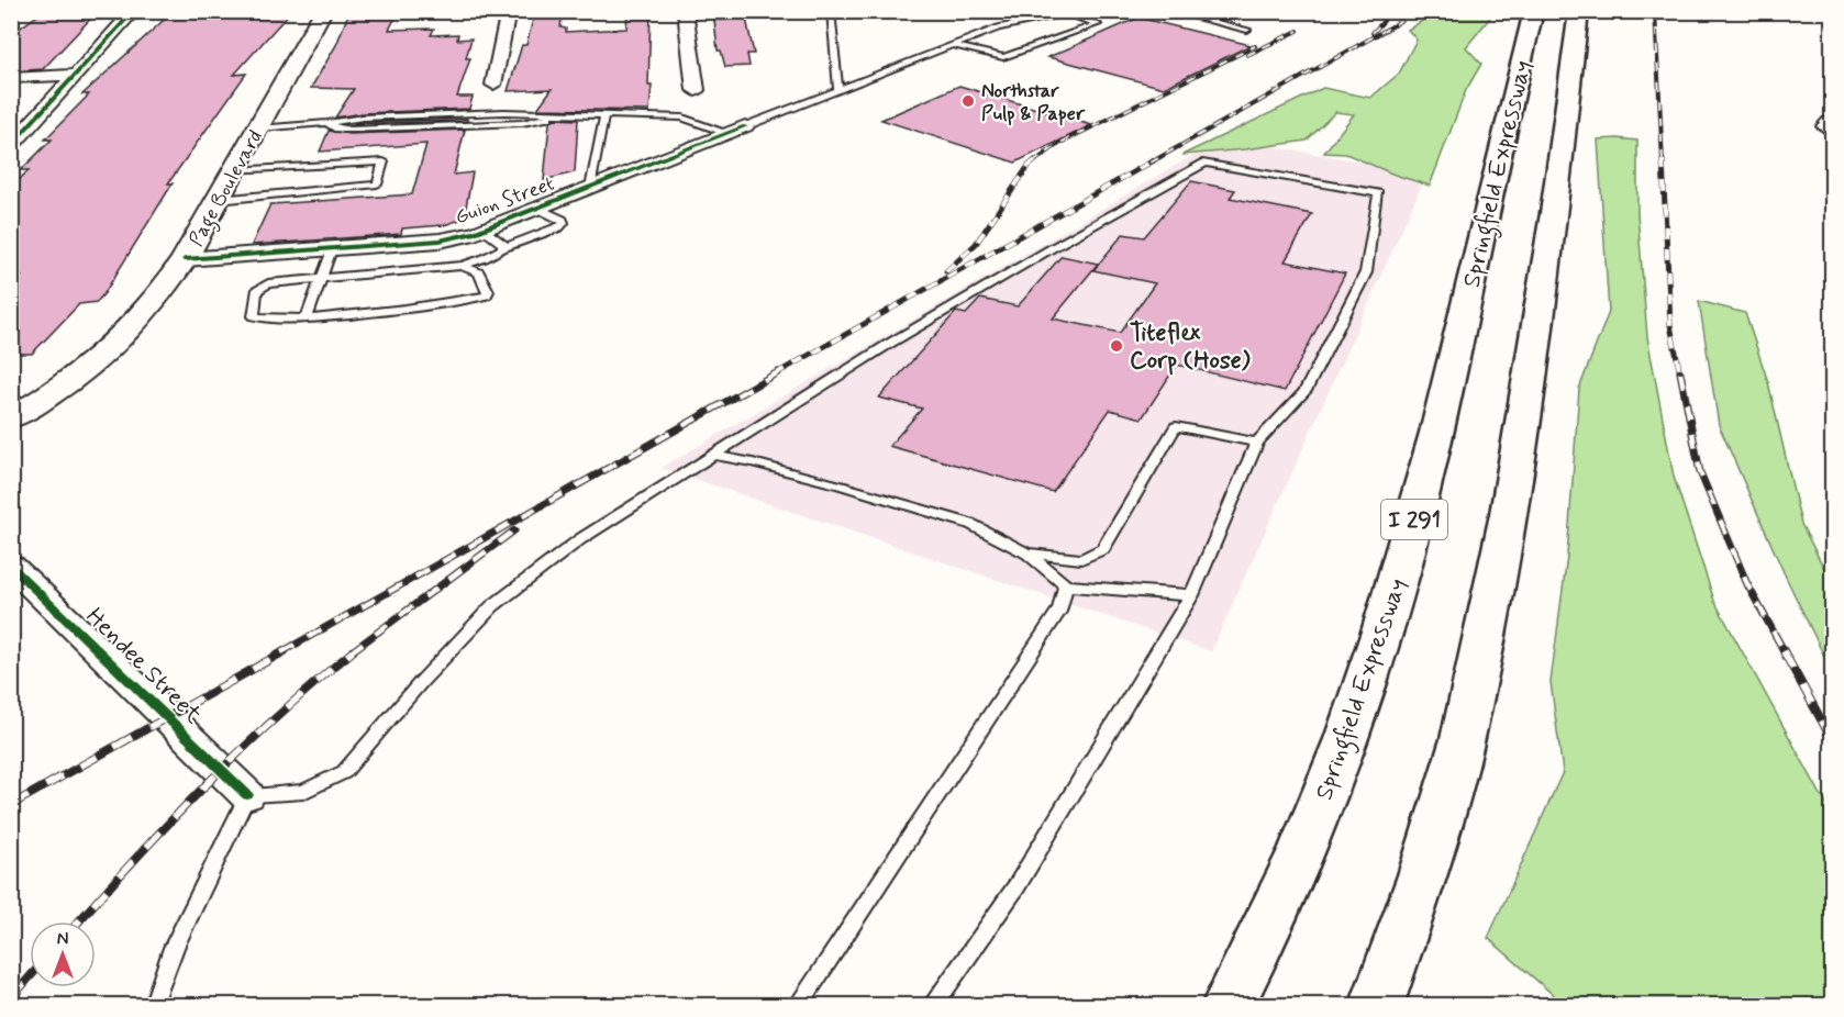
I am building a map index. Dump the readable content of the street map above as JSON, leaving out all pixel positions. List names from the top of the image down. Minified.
{"streets":{"highway":["Springfield Expressway","I 291"],"street":["Page Boulevard","Guion Street","Hendee Street"]},"crossings":[["Page Boulevard","Guion Street"]],"places":["Northstar Pulp & Paper","Titeflex Corp (Hose)"],"north":"top"}
